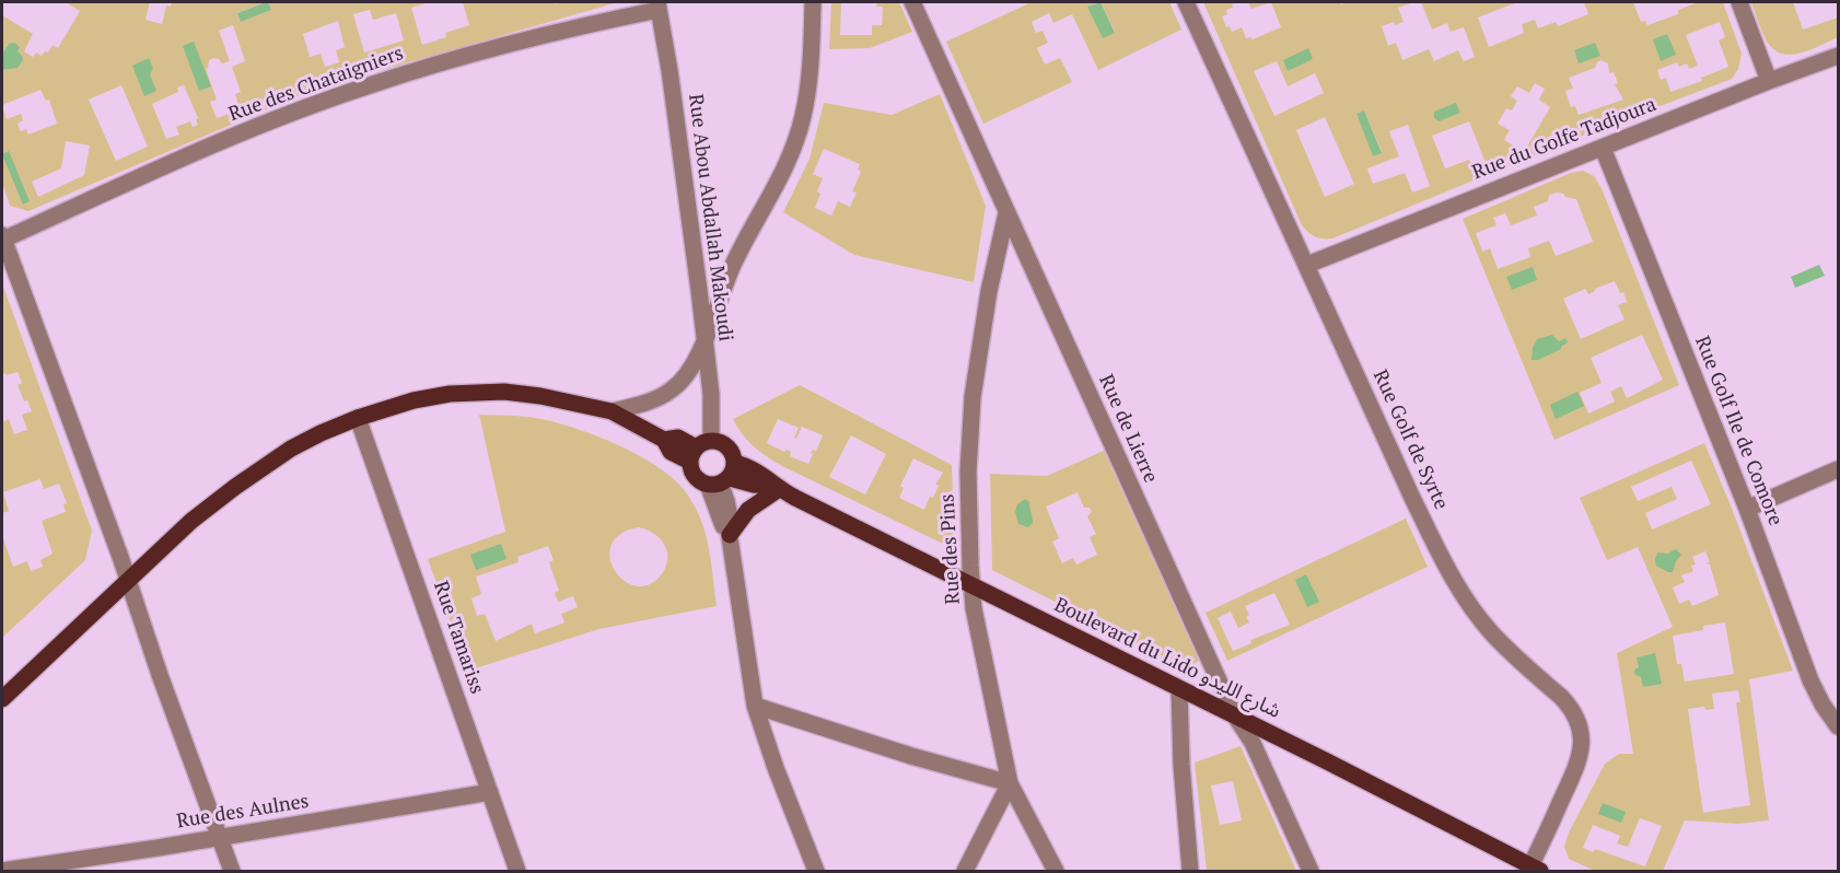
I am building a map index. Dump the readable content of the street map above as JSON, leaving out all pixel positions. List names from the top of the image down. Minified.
{"streets":{"main road":["Boulevard du Lido شارع الليدو"],"street":["Rue des Chataigniers","Rue du Golfe Tadjoura","Rue Abou Abdallah Makoudi","Rue de Lierre","Rue Golf Ile de Comore","Rue Golf de Syrte","Rue des Pins","Rue Tamariss","Rue des Aulnes"]},"crossings":[["Rue des Chataigniers","Rue Abou Abdallah Makoudi"],["Rue du Golfe Tadjoura","Rue Golf Ile de Comore"],["Rue du Golfe Tadjoura","Rue Golf de Syrte"],["Rue Abou Abdallah Makoudi","Boulevard du Lido شارع الليدو"],["Rue de Lierre","Rue des Pins"],["Rue de Lierre","Boulevard du Lido شارع الليدو"],["Rue Golf de Syrte","Boulevard du Lido شارع الليدو"],["Rue des Pins","Boulevard du Lido شارع الليدو"],["Rue Tamariss","Rue des Aulnes"]]}
